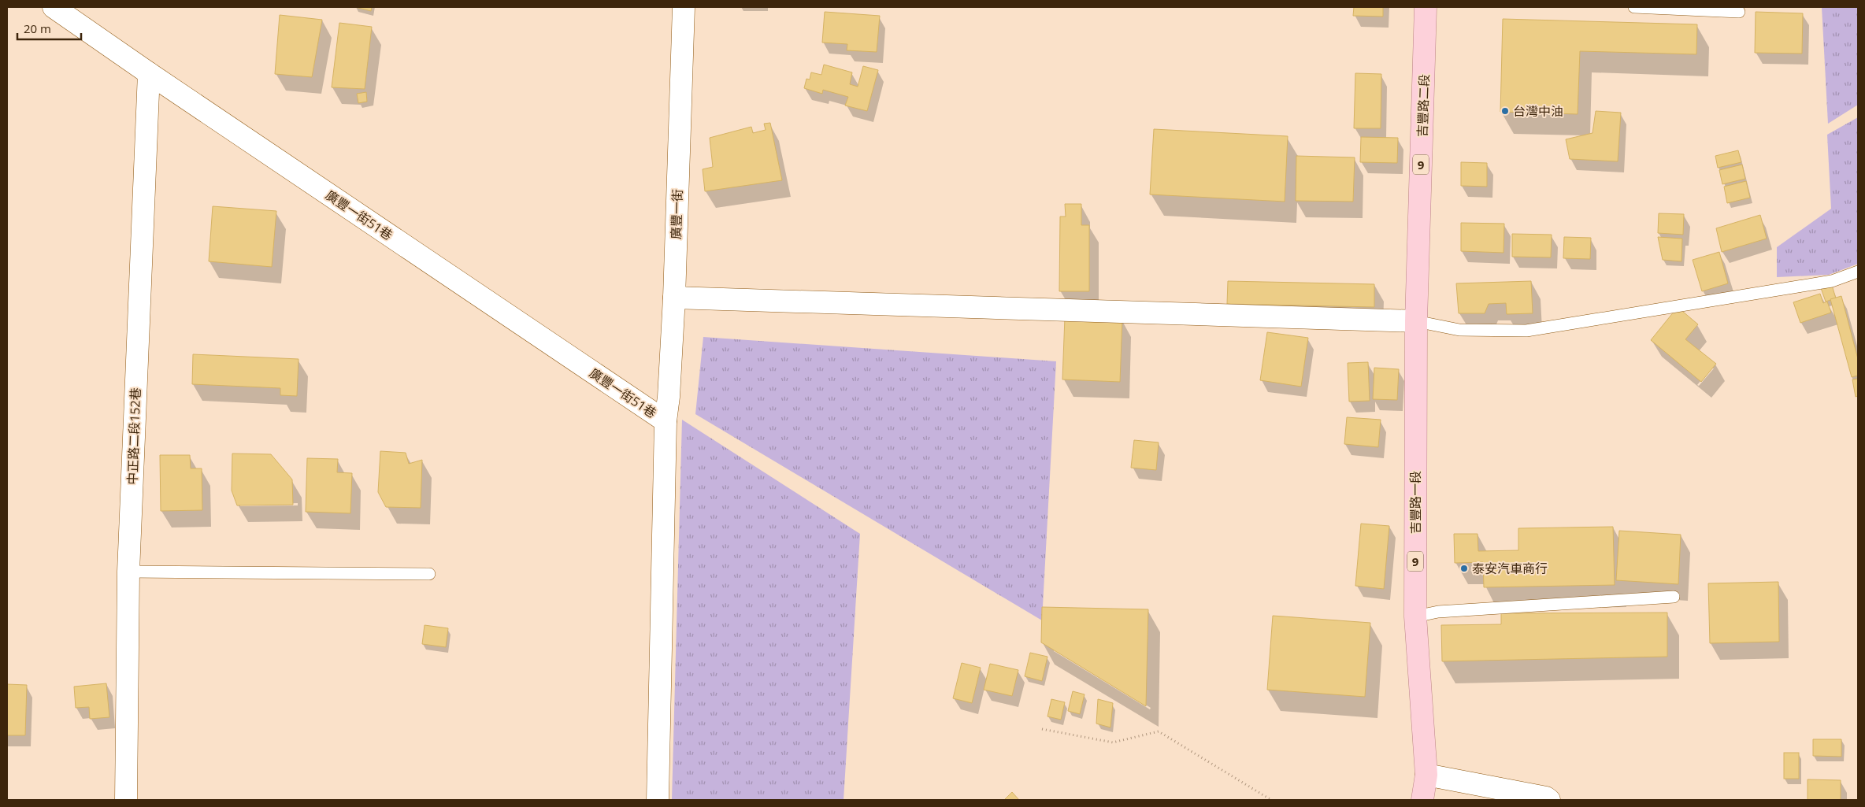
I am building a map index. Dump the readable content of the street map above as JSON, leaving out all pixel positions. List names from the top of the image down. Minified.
{"streets":{"main road":["吉豐路二段","9","吉豐路一段"],"street":["廣豐一街","廣豐一街51巷","中正路二段152巷"]},"crossings":[["吉豐路二段","吉豐路一段"],["廣豐一街","廣豐一街51巷"],["廣豐一街51巷","中正路二段152巷"]],"places":["台灣中油","泰安汽車商行"],"scale_bar":"20 m"}
